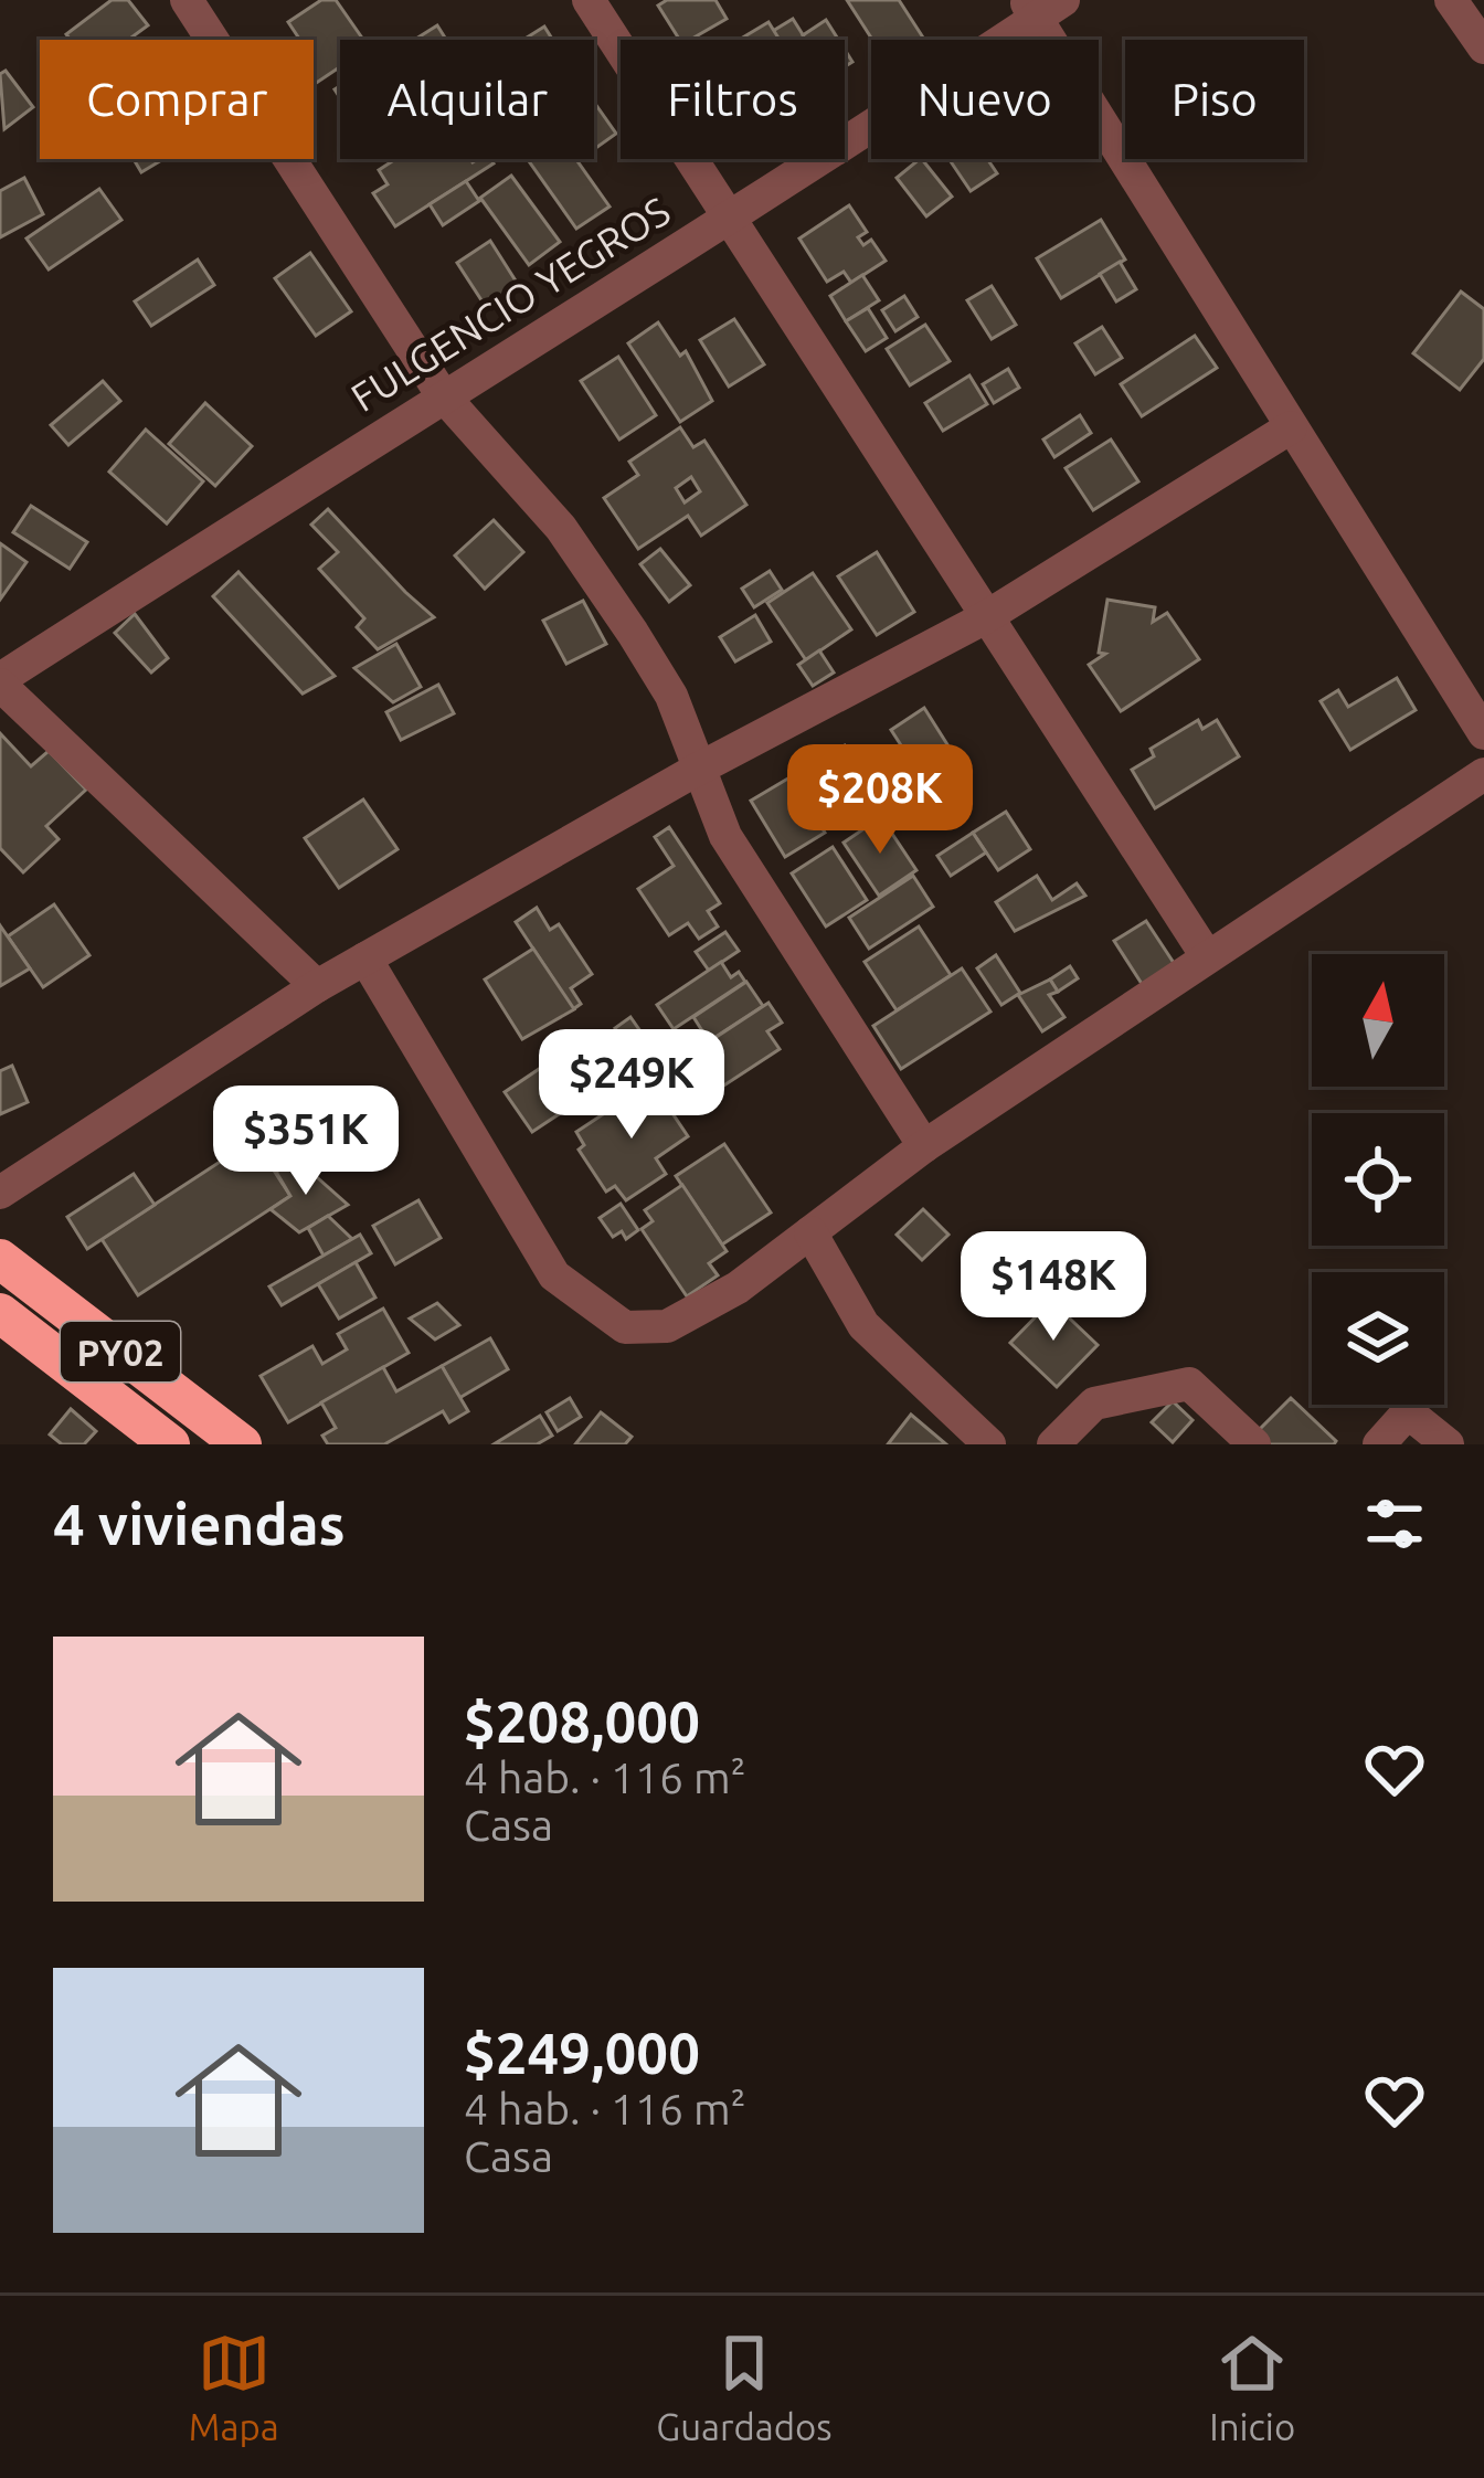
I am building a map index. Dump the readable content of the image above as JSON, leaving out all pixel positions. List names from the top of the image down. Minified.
{"streets":{"highway":["PY02"],"street":["FULGENCIO YEGROS"]},"north":"top","page":{"chip":["Comprar","Alquilar","Filtros","Nuevo","Piso"],"price":["$208K","$249K","$351K","$148K"],"heading":"4 viviendas","list":[{"name":"$208,000","note":"4 hab. · 116 m² · Casa"},{"name":"$249,000","note":"4 hab. · 116 m² · Casa"}],"tabs":["Mapa","Guardados","Inicio"]}}
